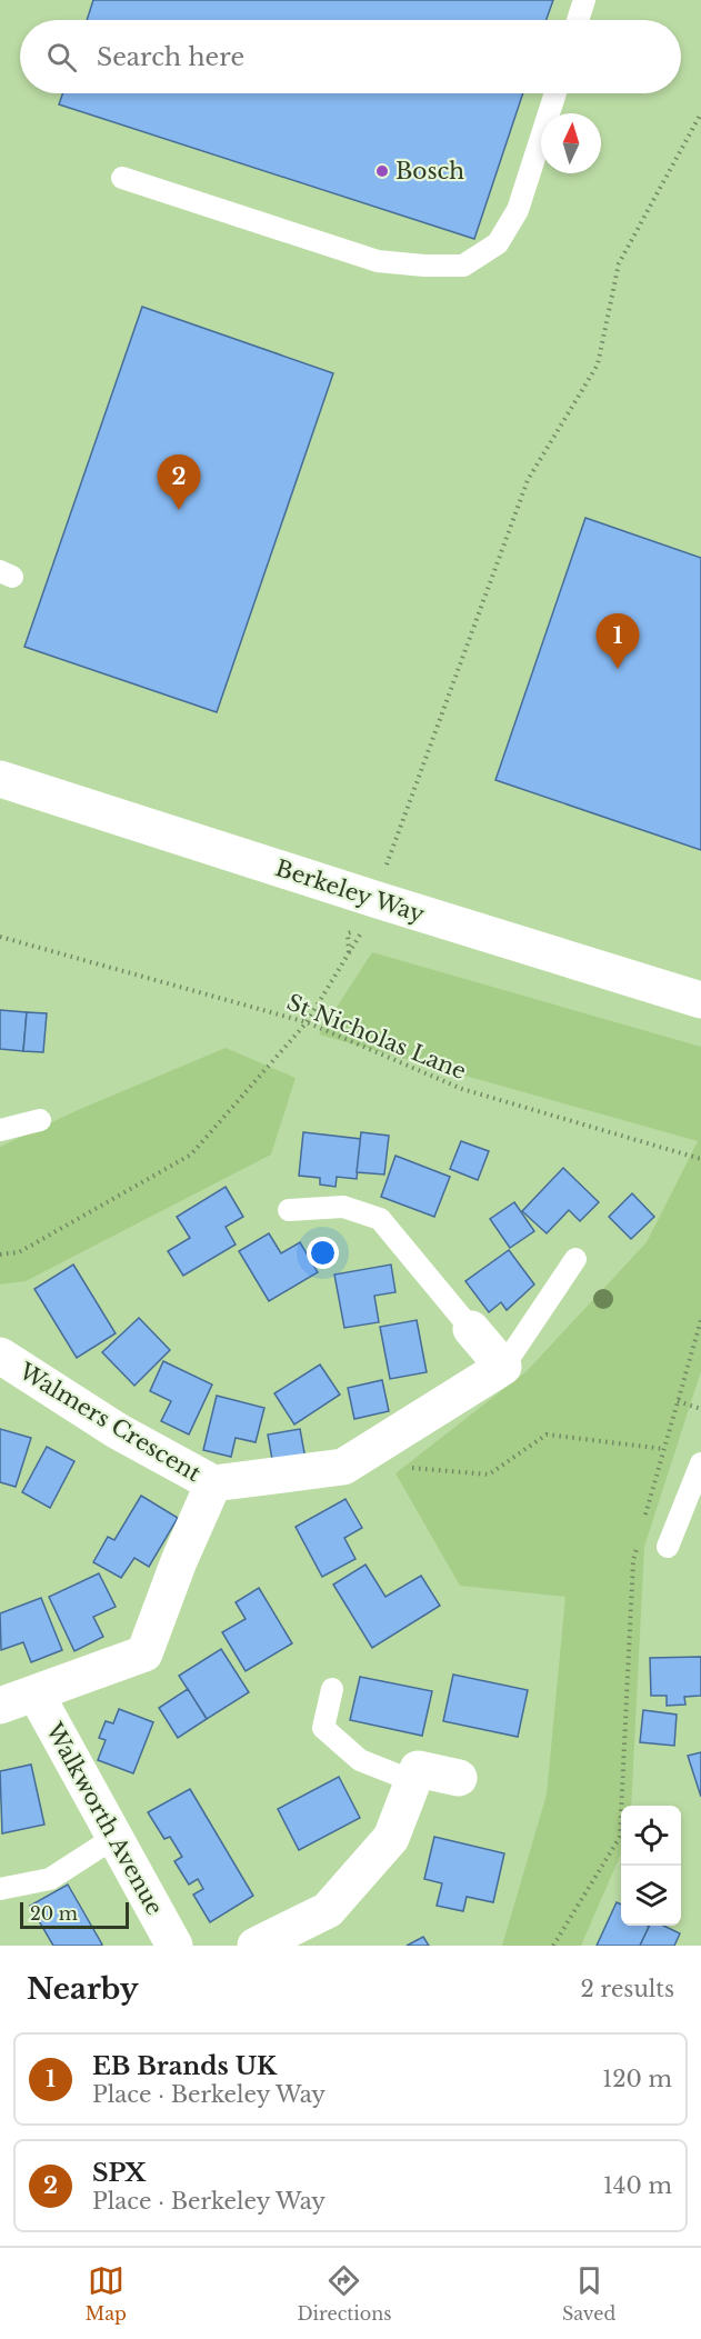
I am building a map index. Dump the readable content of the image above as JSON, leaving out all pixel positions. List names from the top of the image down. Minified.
{"streets":{"street":["Berkeley Way","Walmers Crescent","Walkworth Avenue"],"path":["St Nicholas Lane"]},"places":["Bosch"],"scale_bar":"20 m","north":"top","page":{"search":"Search here","pins":["2","1"],"scale":"20 m","heading":["Nearby","2 results"],"list":[{"mark":"1","name":"EB Brands UK","note":"Place · Berkeley Way","value":"120 m"},{"mark":"2","name":"SPX","note":"Place · Berkeley Way","value":"140 m"}],"nav":["Map","Directions","Saved"]}}
